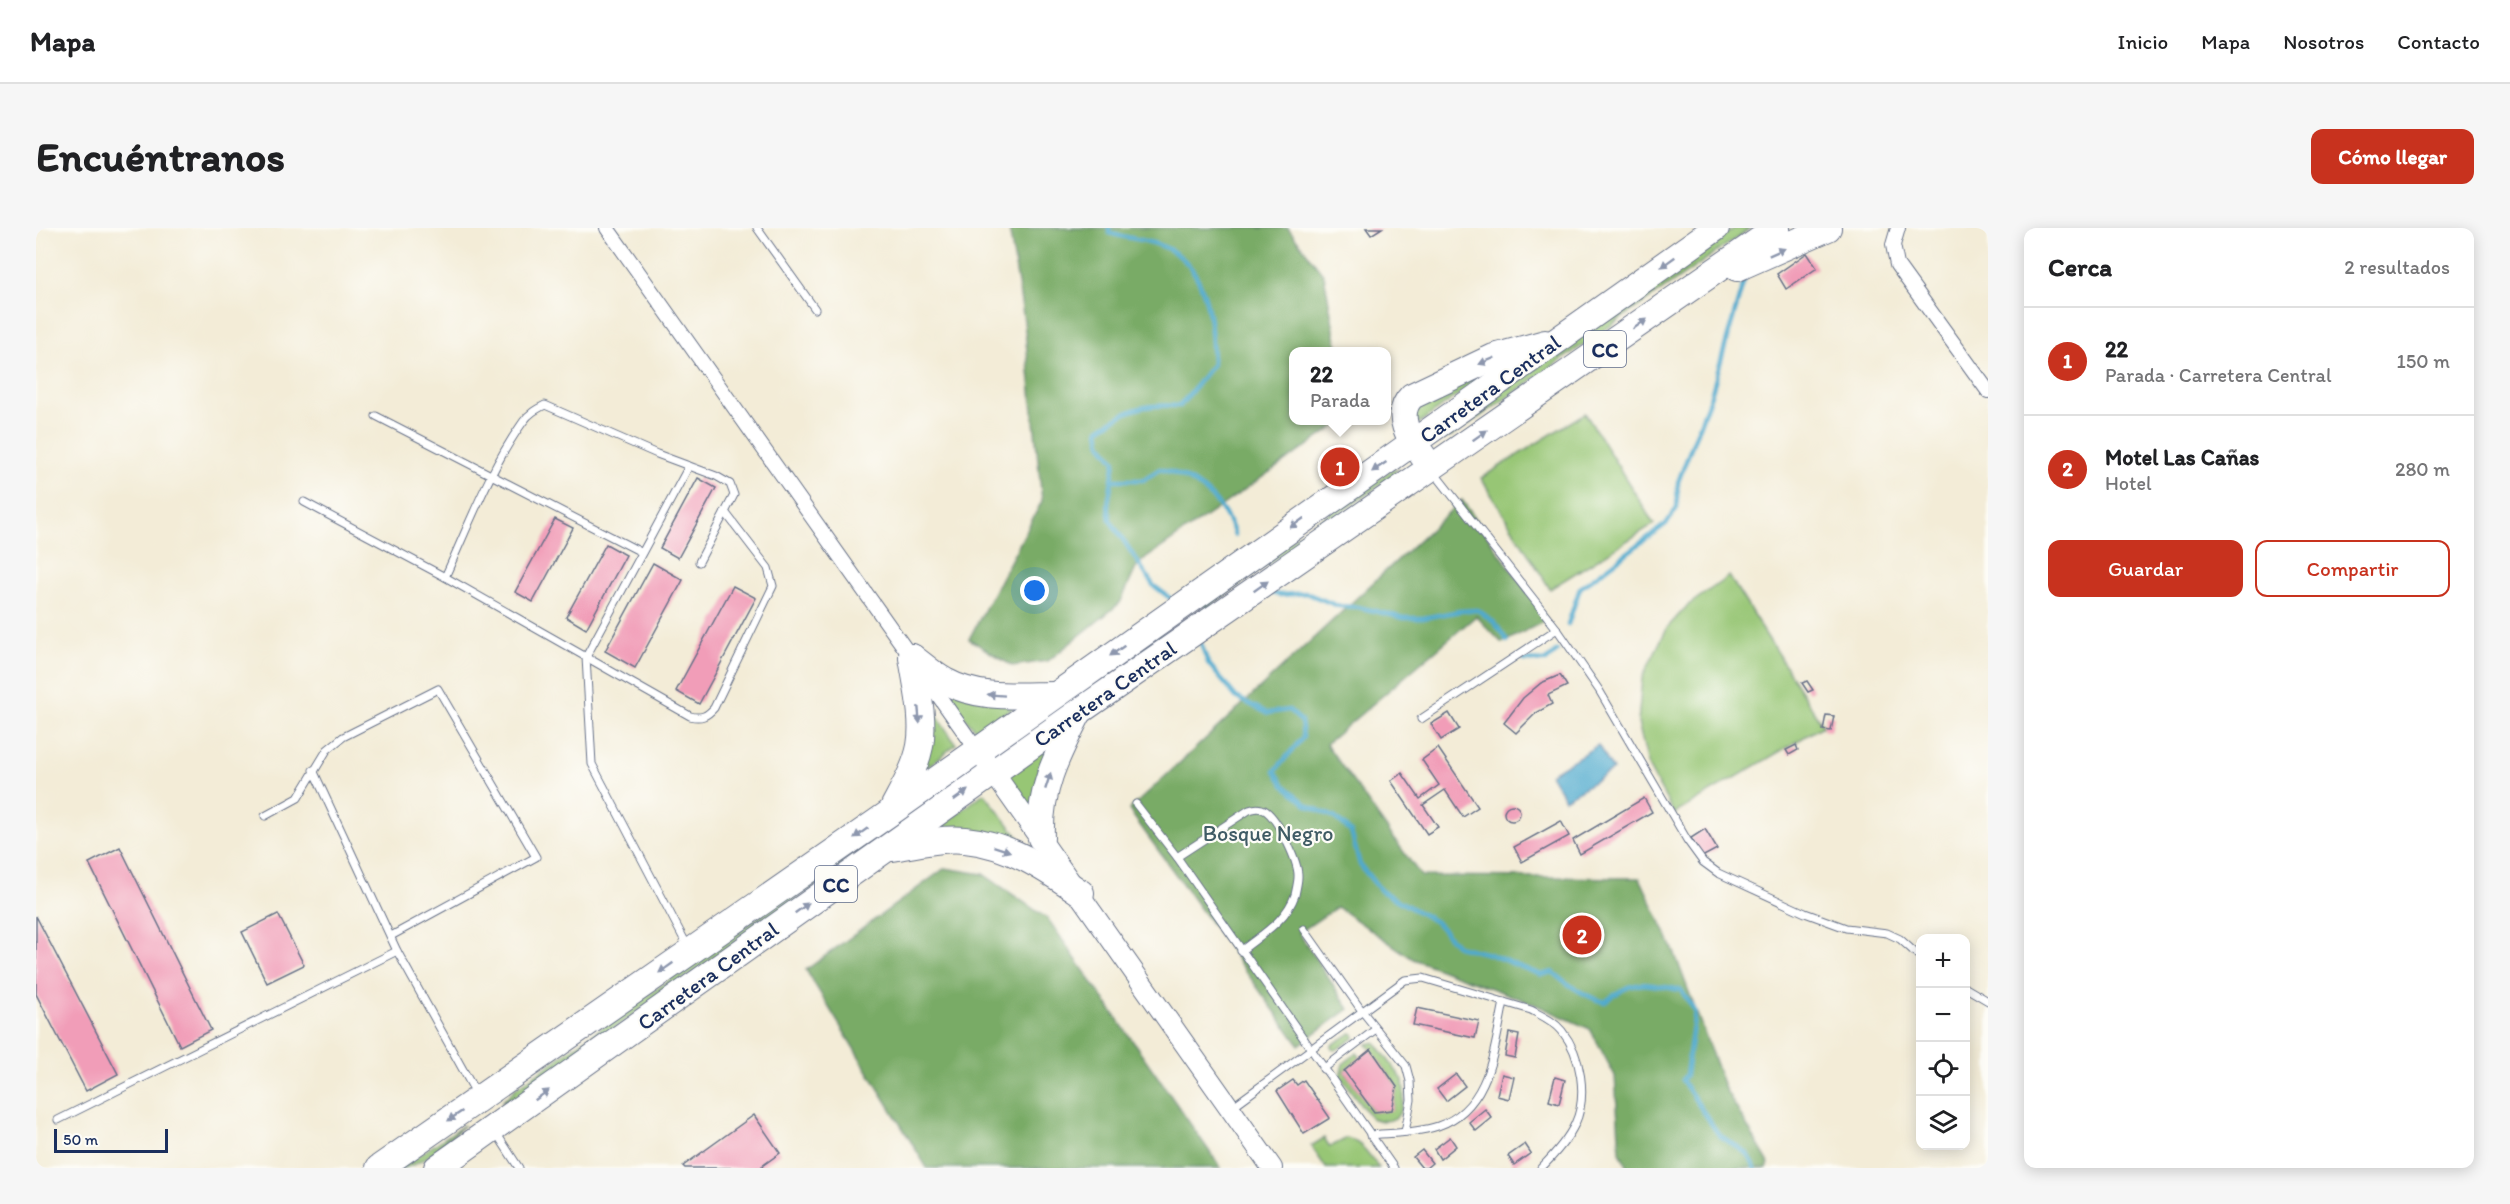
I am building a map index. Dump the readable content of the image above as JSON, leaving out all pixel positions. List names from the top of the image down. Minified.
{"streets":{"highway":["CC","Carretera Central"]},"parks":["Bosque Negro"],"scale_bar":"50 m","page":{"header":"Mapa","nav":["Inicio","Mapa","Nosotros","Contacto"],"buttons":["Cómo llegar",["Guardar","Compartir"]],"title":"Encuéntranos","heading":["Cerca","2 resultados"],"list":[{"mark":"1","name":"22","note":"Parada · Carretera Central","value":"150 m"},{"mark":"2","name":"Motel Las Cañas","note":"Hotel","value":"280 m"}],"popup":["22","Parada"],"pins":["1","2"],"map_buttons":["+","−"],"scale":"50 m"}}
